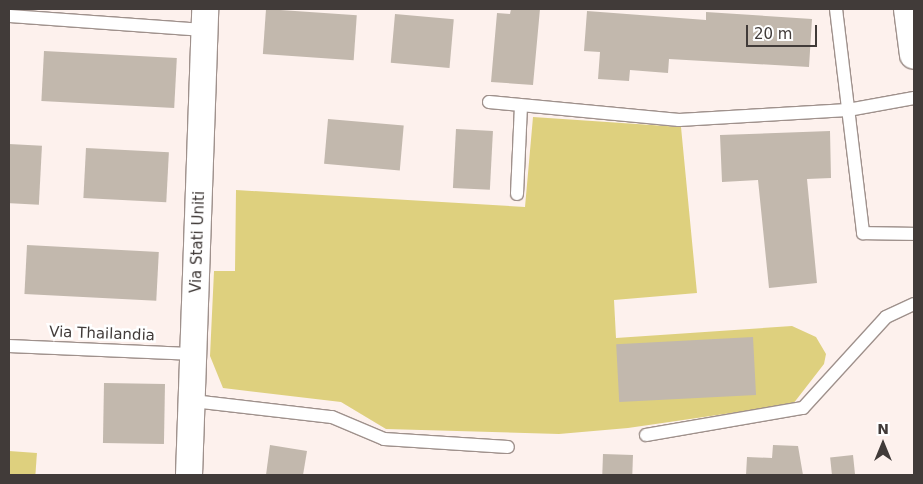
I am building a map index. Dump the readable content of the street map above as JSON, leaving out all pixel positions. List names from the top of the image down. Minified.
{"streets":{"street":["Via Stati Uniti"],"lane":["Via Thailandia"]},"crossings":[["Via Stati Uniti","Via Thailandia"]],"scale_bar":"20 m","north":"top"}
